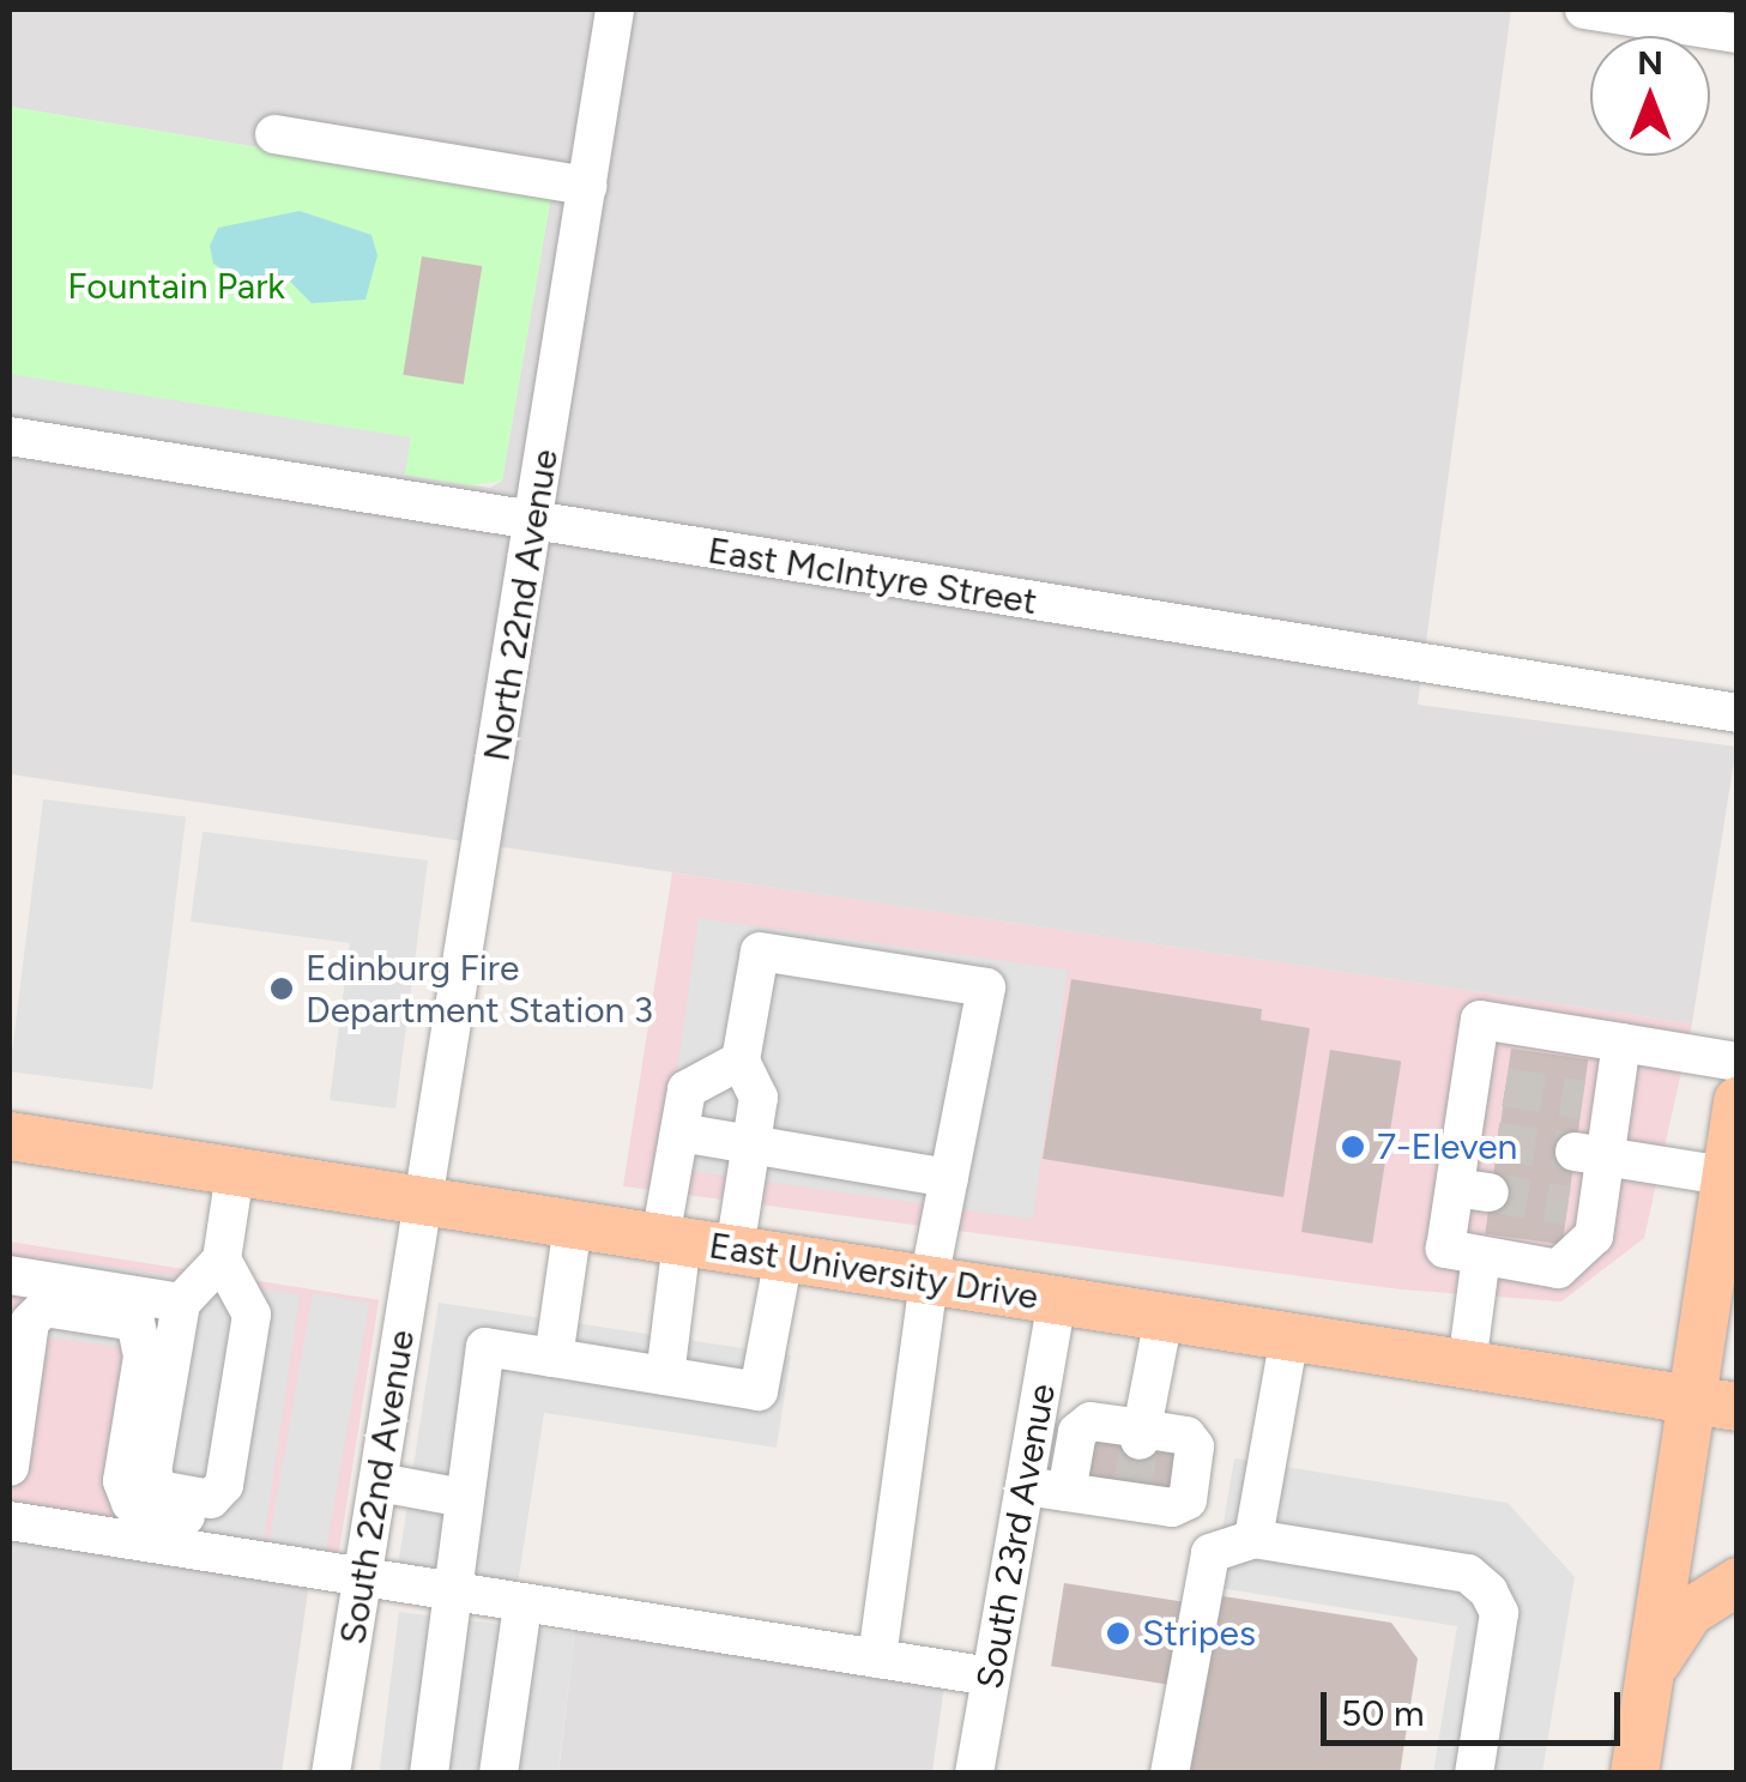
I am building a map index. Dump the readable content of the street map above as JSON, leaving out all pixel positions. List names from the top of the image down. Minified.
{"streets":{"main road":["East University Drive"],"street":["East McIntyre Street","North 22nd Avenue","South 22nd Avenue","South 23rd Avenue"]},"crossings":[["East McIntyre Street","North 22nd Avenue"],["North 22nd Avenue","East University Drive"],["North 22nd Avenue","South 22nd Avenue"],["East University Drive","South 22nd Avenue"],["East University Drive","South 23rd Avenue"]],"parks":["Fountain Park"],"places":["Edinburg Fire Department Station 3","7-Eleven","Stripes"],"scale_bar":"50 m","north":"top"}
